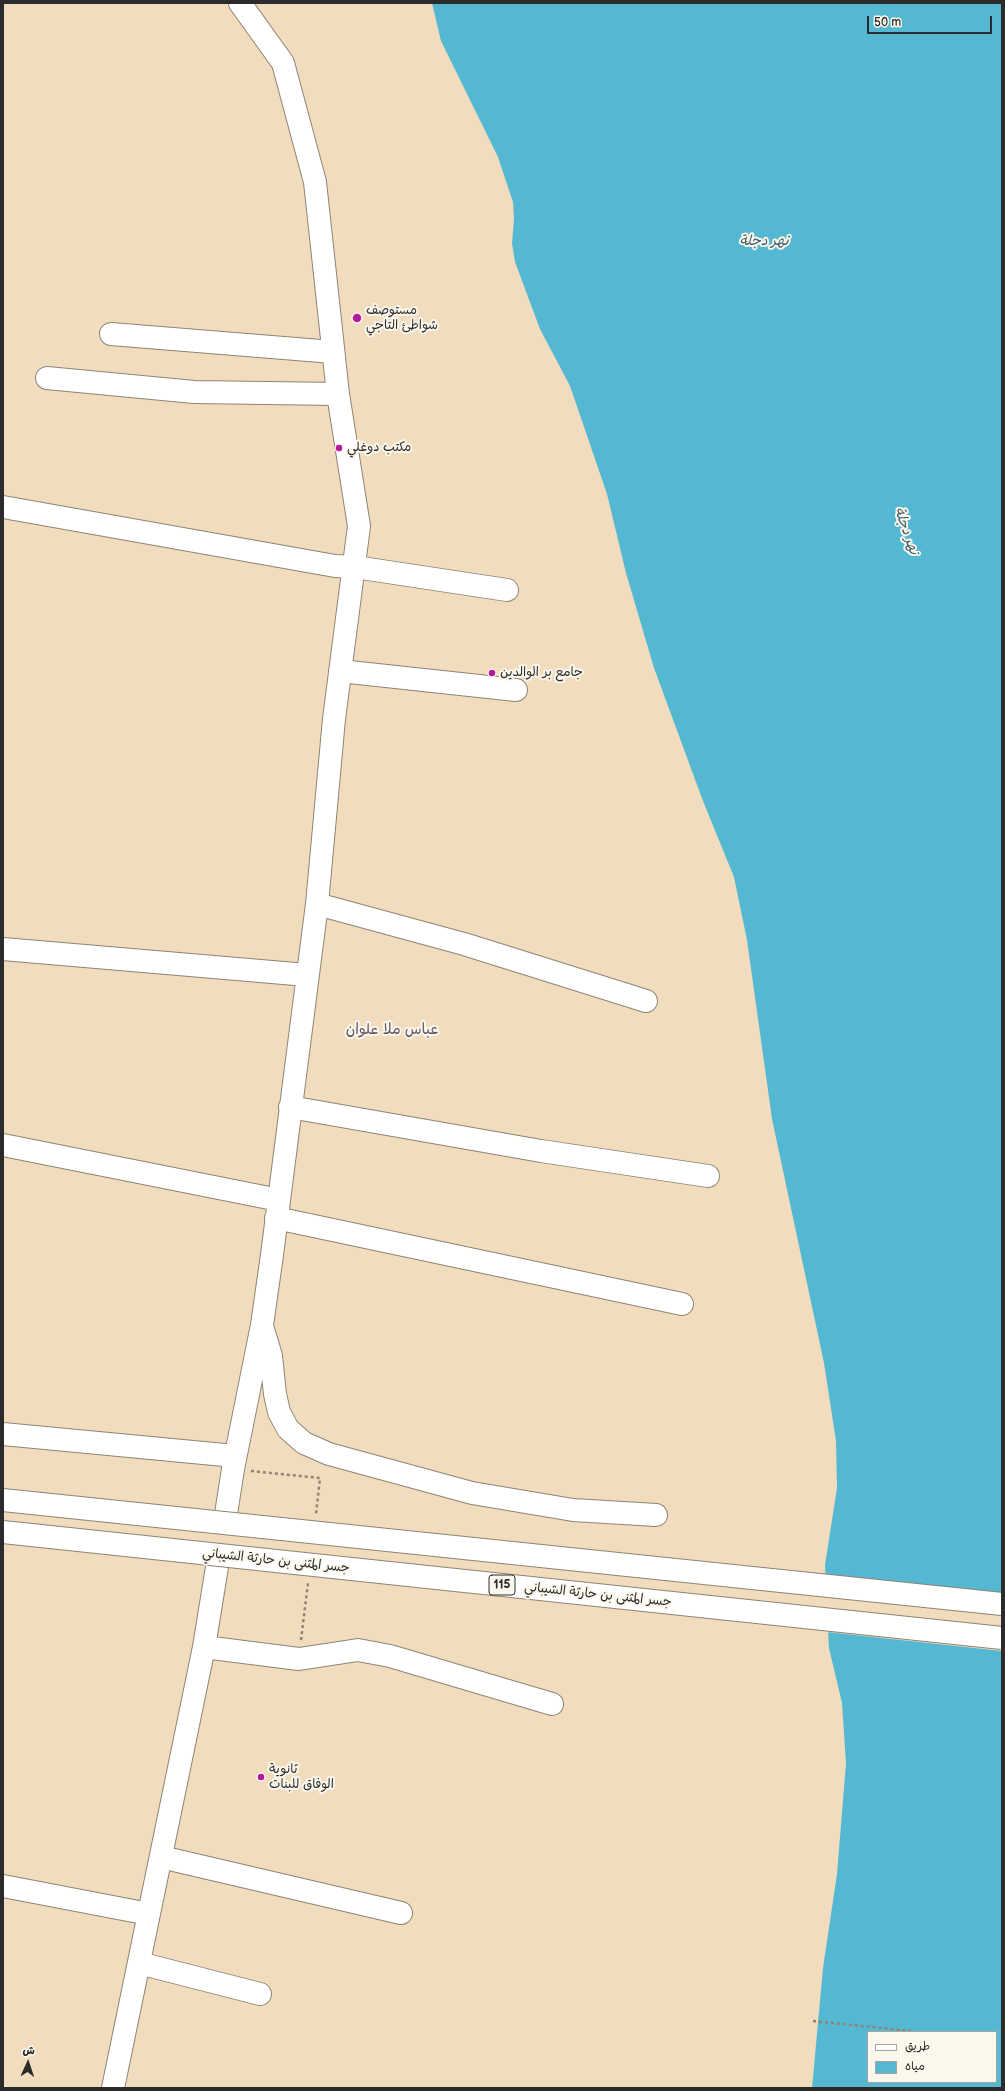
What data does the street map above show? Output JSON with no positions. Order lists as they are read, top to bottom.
{
  "streets": {
    "main road": ["جسر المثنى بن حارثة الشيباني", "115"]
  },
  "districts": ["عباس ملا علوان"],
  "water": ["نهر دجلة"],
  "places": [
    "مستوصف شواطئ التاجي",
    "مكتب دوغلي",
    "جامع بر الوالدين",
    "ثانوية الوفاق للبنات"
  ],
  "legend": ["طريق", "مياه"],
  "scale_bar": "50 m",
  "north": "top"
}
